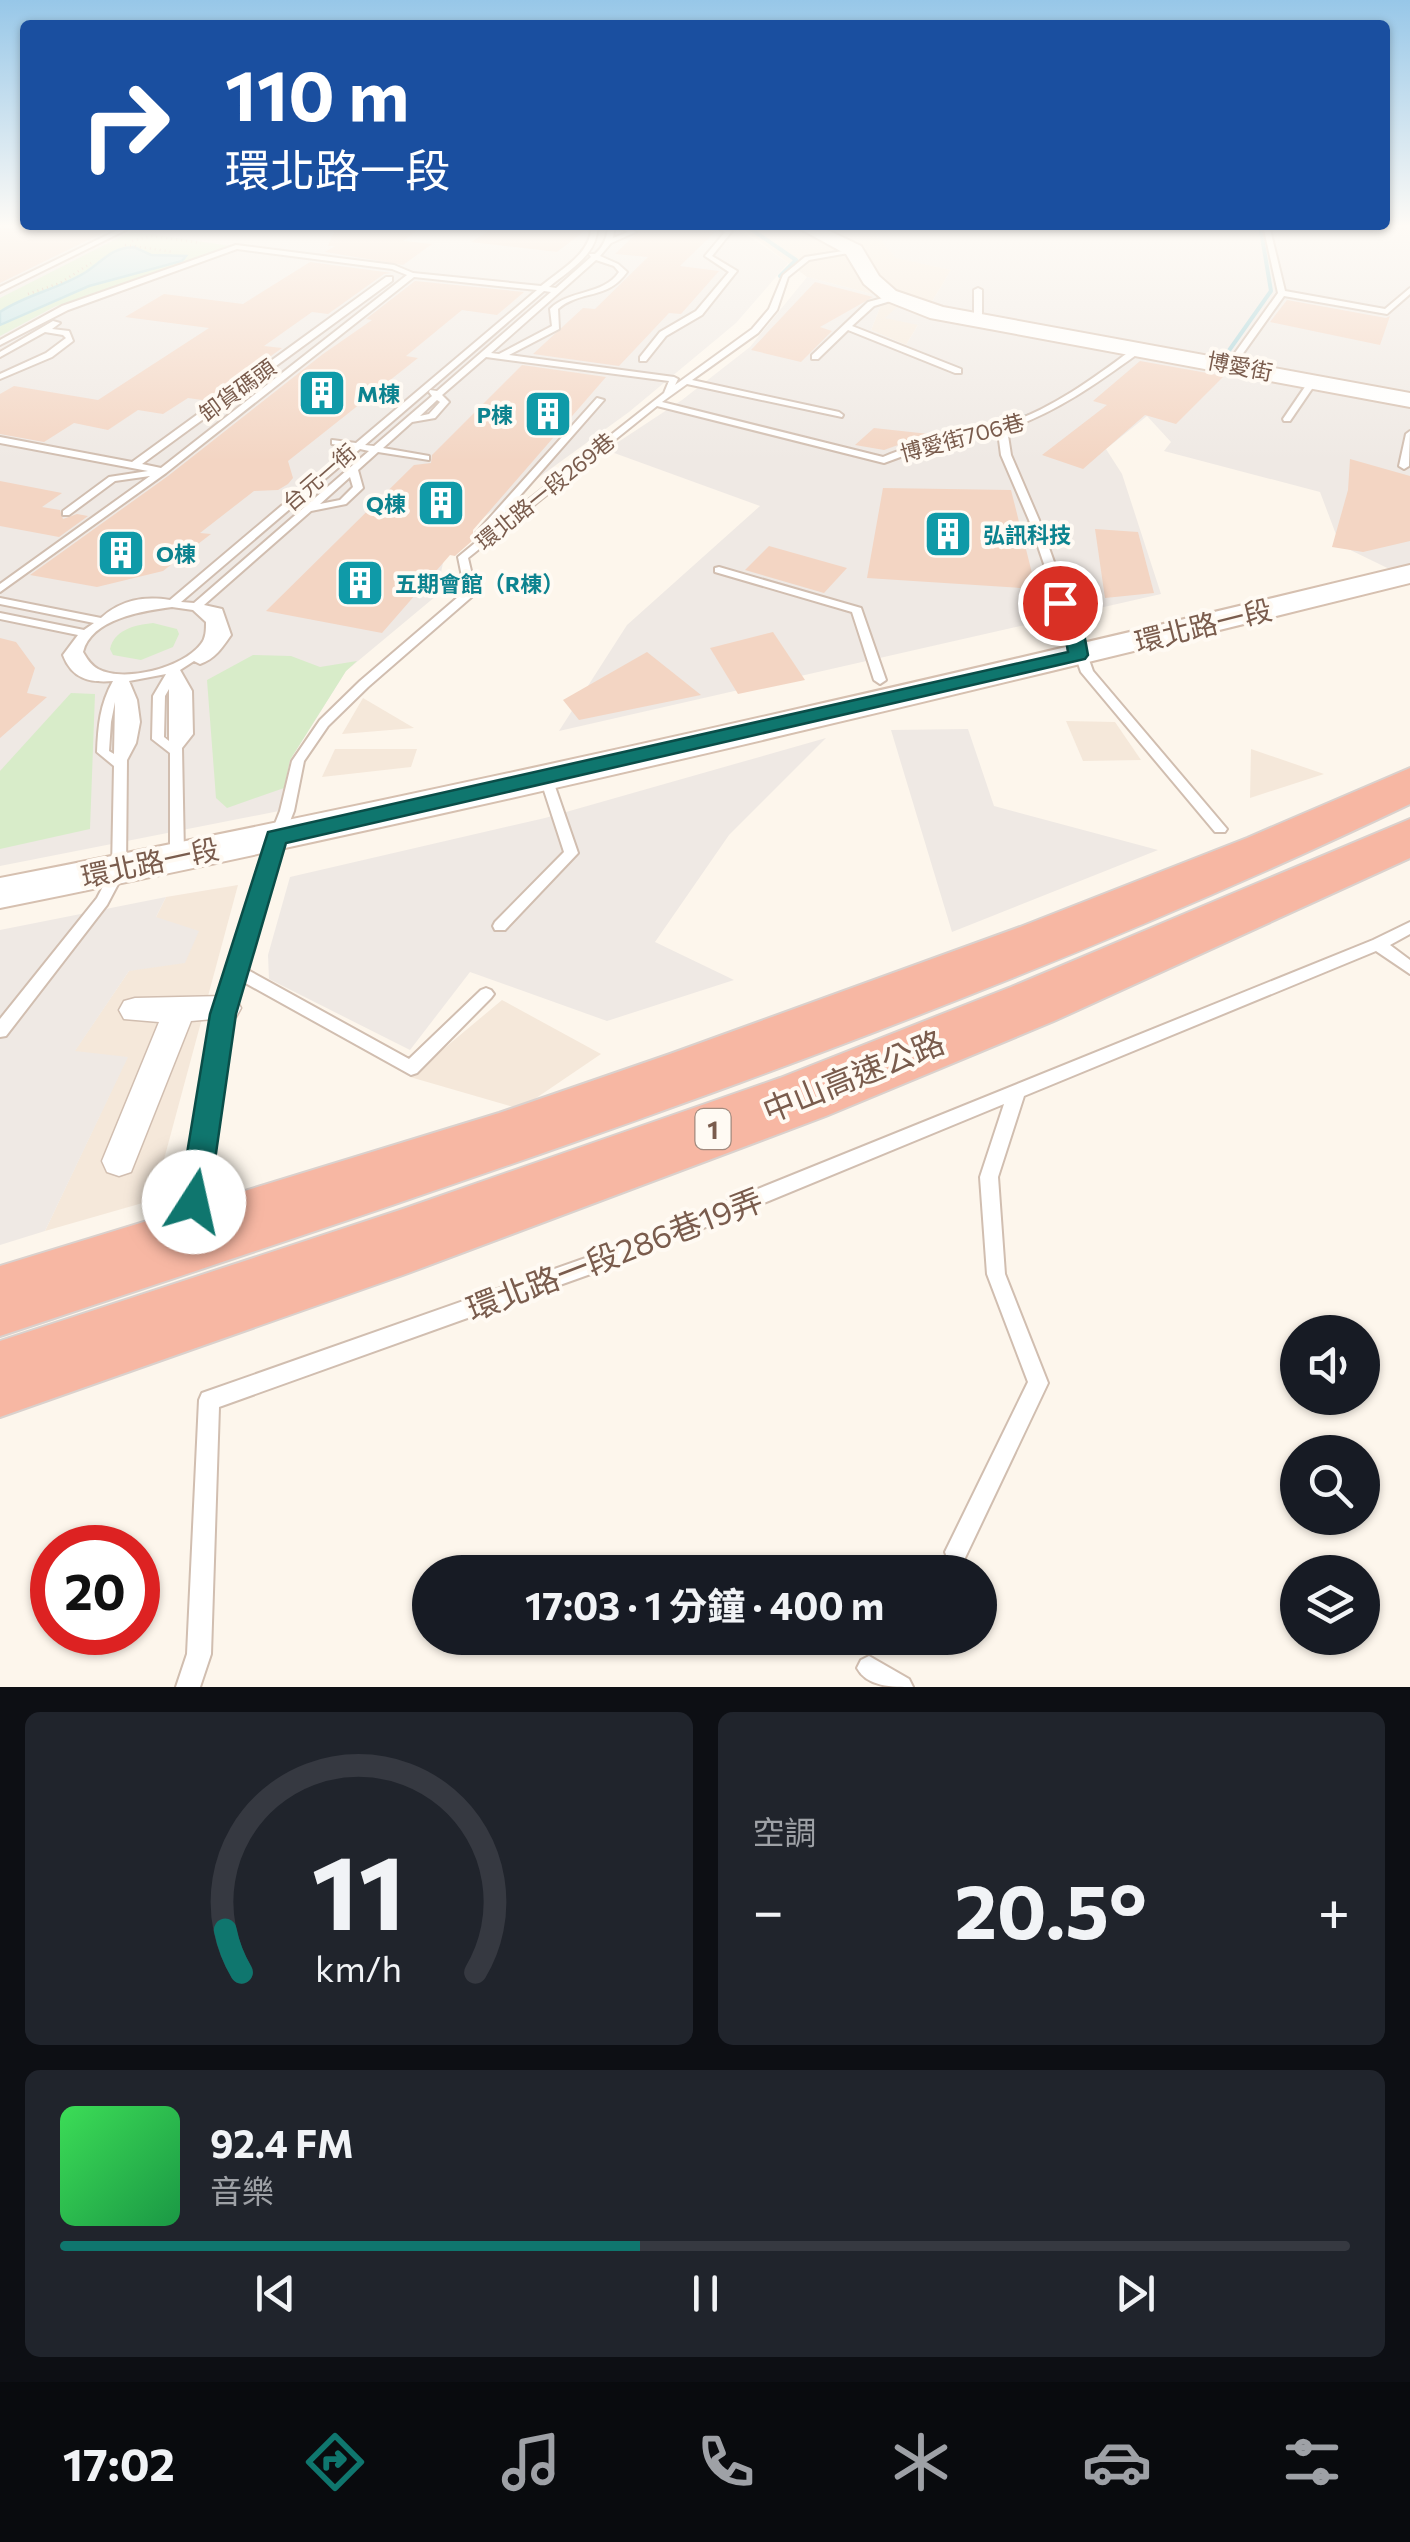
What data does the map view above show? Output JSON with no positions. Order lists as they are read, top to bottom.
{
  "streets": {
    "highway": ["中山高速公路", "1"],
    "street": ["博愛街", "環北路一段"],
    "lane": [
      "卸貨碼頭",
      "博愛街706巷",
      "台元一街",
      "環北路一段269巷",
      "環北路一段286巷19弄"
    ]
  },
  "crossings": [
    ["博愛街", "博愛街706巷"],
    ["博愛街706巷", "環北路一段269巷"],
    ["環北路一段269巷", "環北路一段"]
  ],
  "places": {
    "building": [
      "M棟",
      "P棟",
      "Q棟",
      "弘訊科技",
      "O棟",
      "五期會館（R棟）"
    ]
  },
  "page": {
    "turn": ["110 m", "環北路一段"],
    "limit": "20",
    "trip": "17:03 · 1 分鐘 · 400 m",
    "tile": "空調",
    "heat": ["−", "20.5°", "+"],
    "song": ["92.4 FM", "音樂"],
    "tabs": "17:02",
    "gauge": ["11", "km/h"]
  }
}
